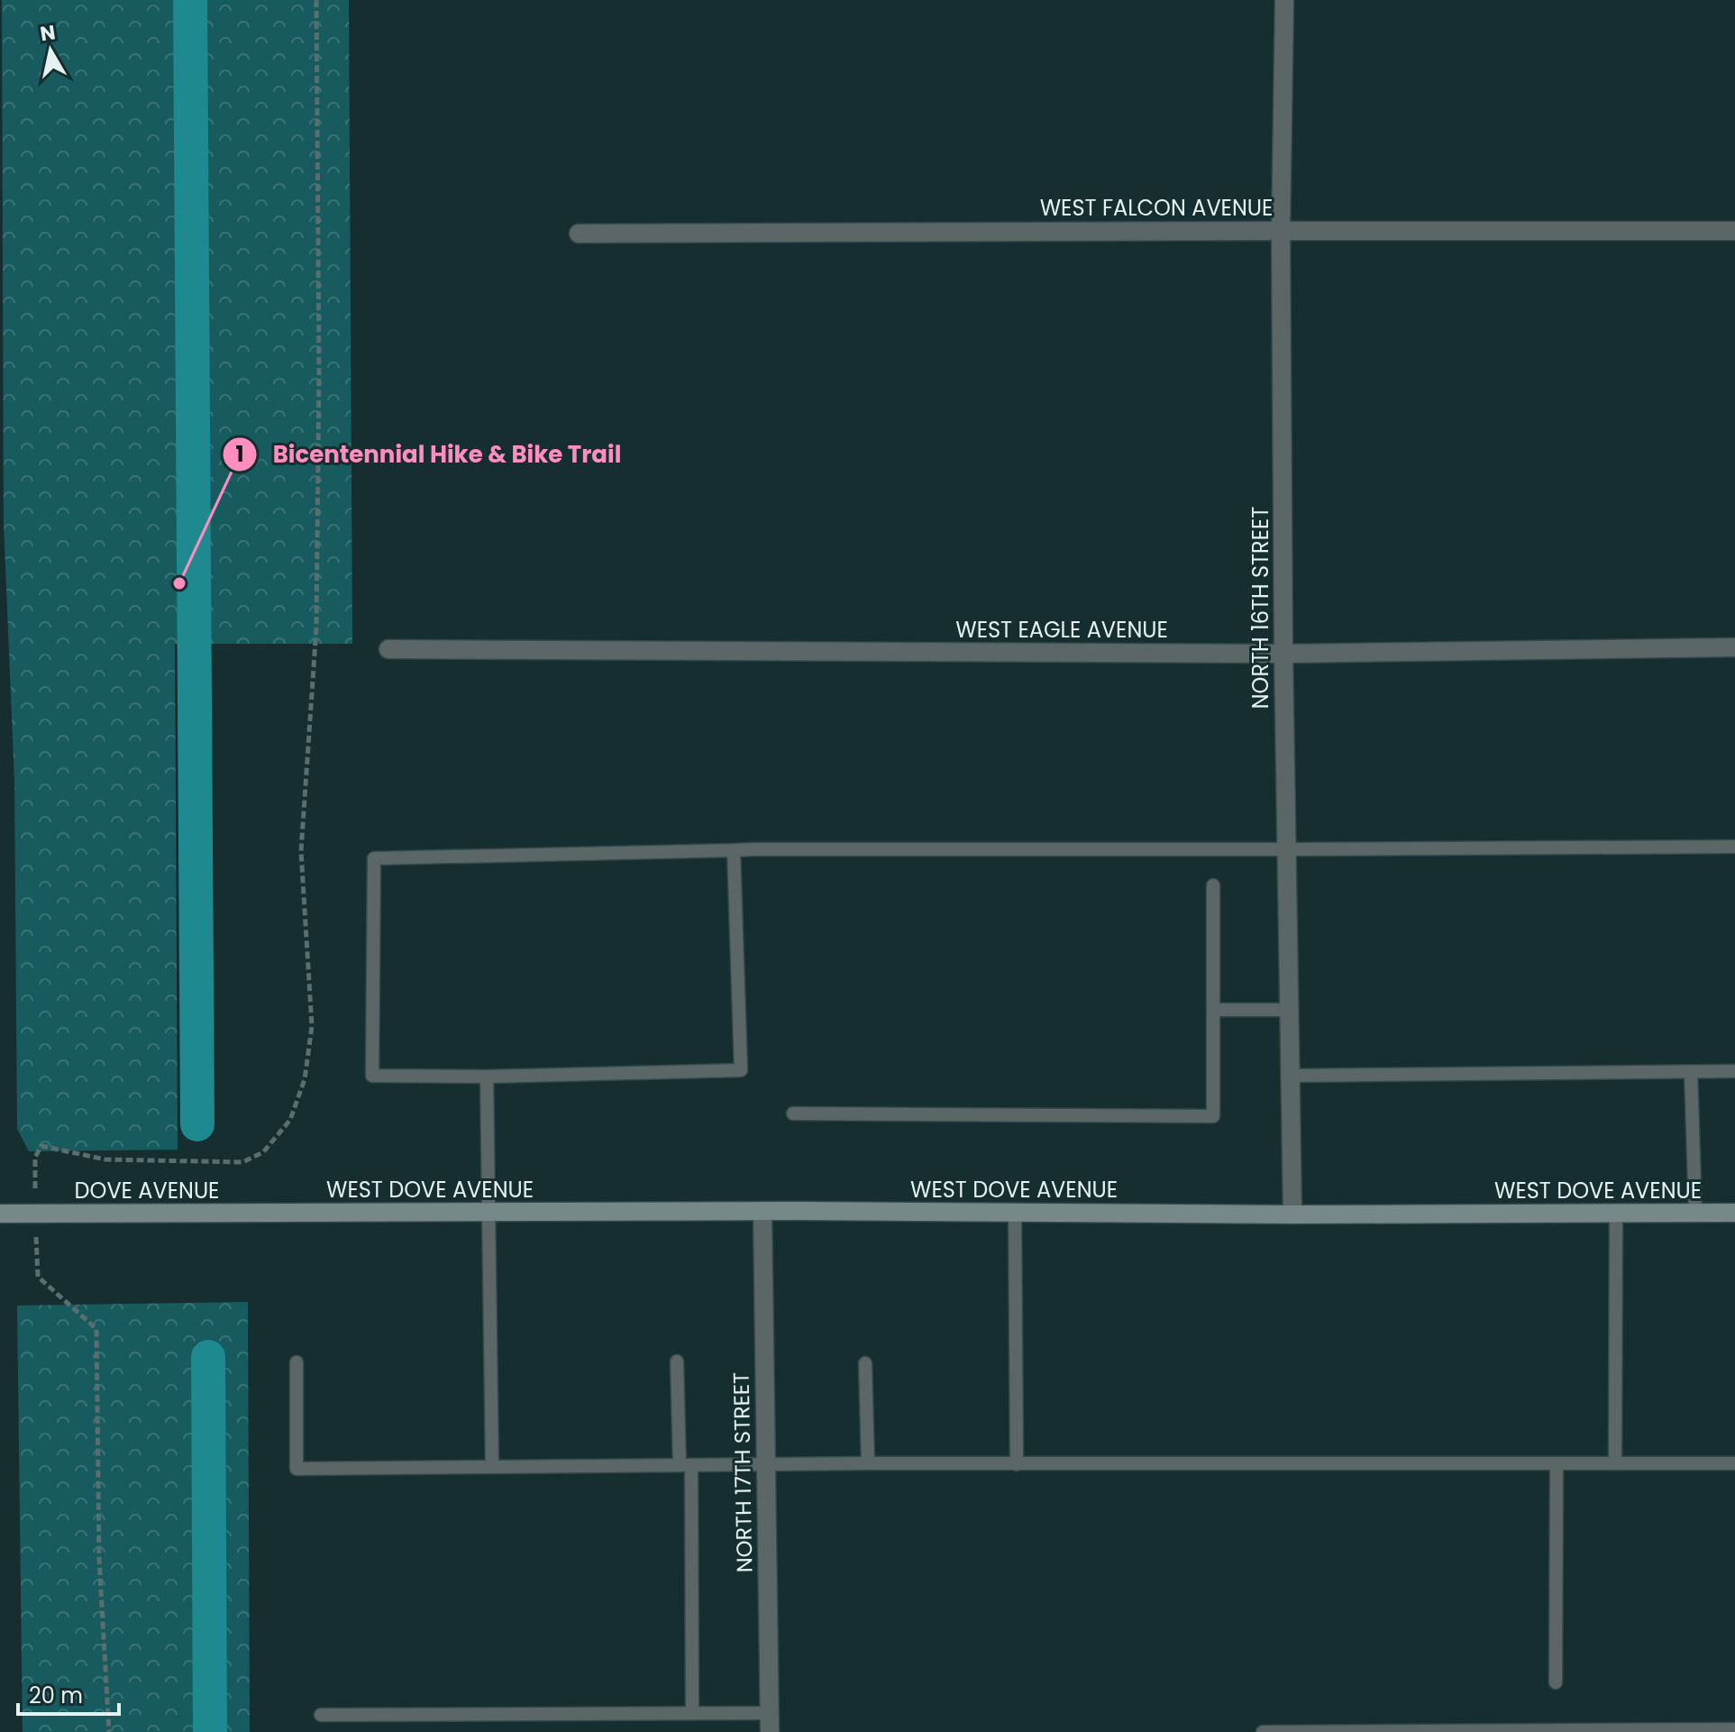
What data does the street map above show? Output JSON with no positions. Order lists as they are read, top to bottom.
{
  "streets": {
    "main road": ["WEST DOVE AVENUE", "DOVE AVENUE"],
    "street": [
      "WEST FALCON AVENUE",
      "NORTH 16TH STREET",
      "WEST EAGLE AVENUE",
      "NORTH 17TH STREET"
    ]
  },
  "crossings": [
    ["WEST FALCON AVENUE", "NORTH 16TH STREET"],
    ["NORTH 16TH STREET", "WEST EAGLE AVENUE"],
    ["NORTH 16TH STREET", "WEST DOVE AVENUE"],
    ["WEST DOVE AVENUE", "DOVE AVENUE"],
    ["WEST DOVE AVENUE", "NORTH 17TH STREET"]
  ],
  "places": ["Bicentennial Hike & Bike Trail"],
  "scale_bar": "20 m",
  "north": "top"
}
